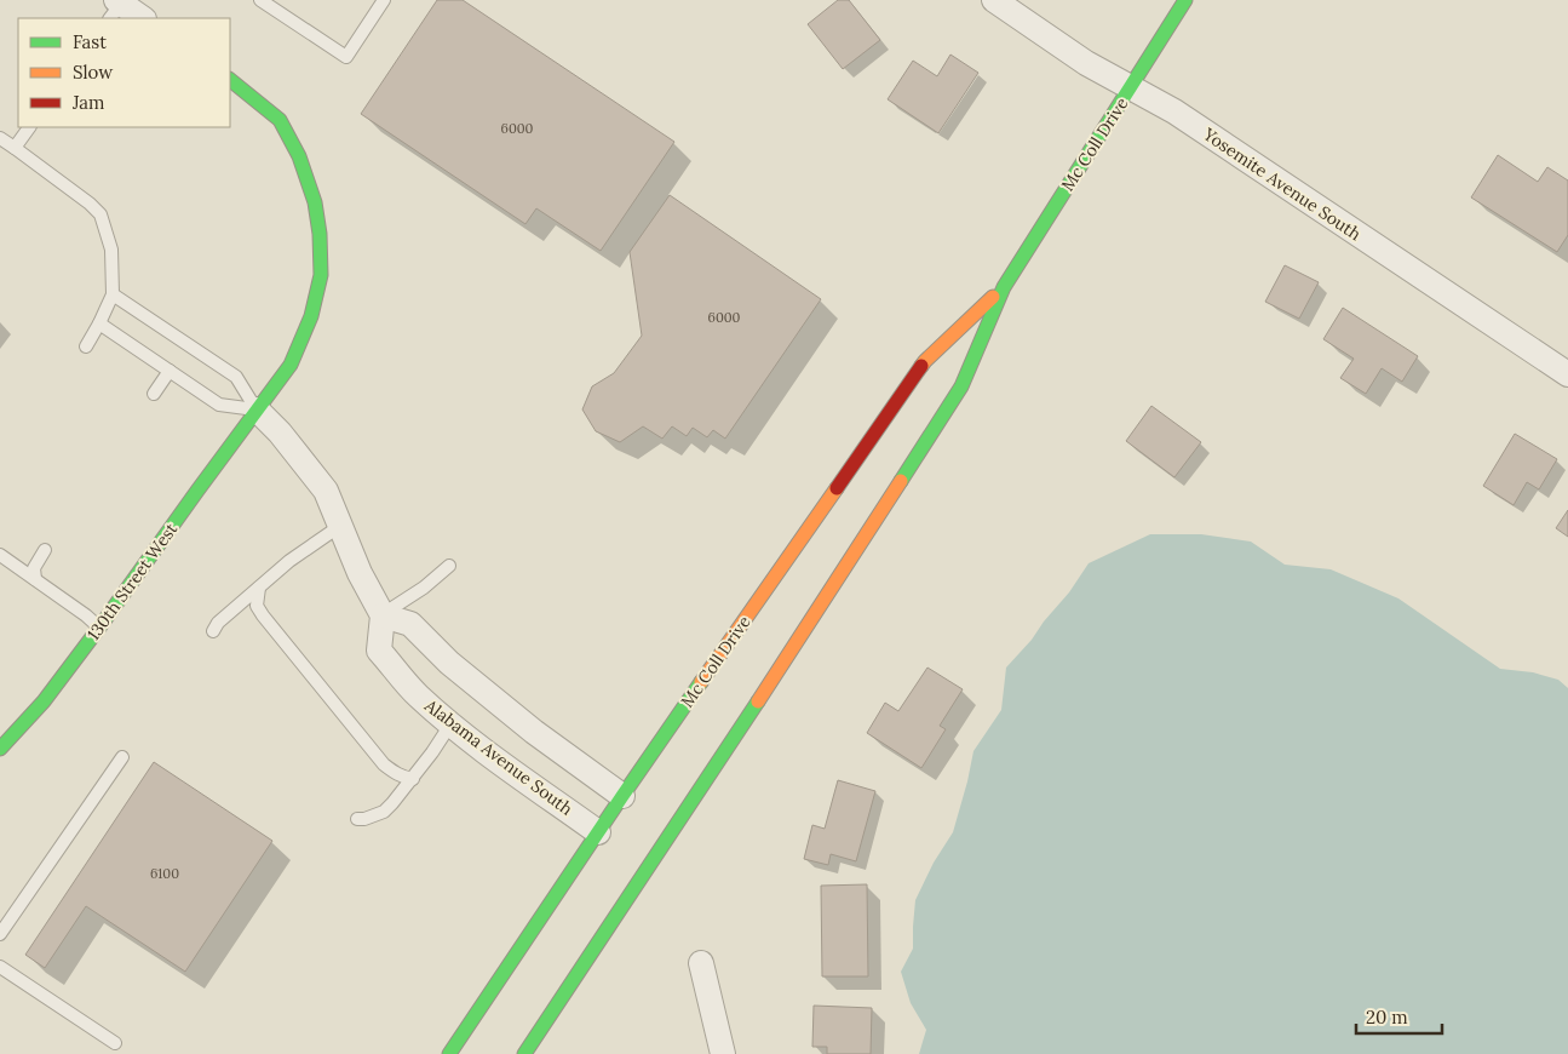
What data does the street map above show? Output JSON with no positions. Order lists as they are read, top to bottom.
{
  "streets": {
    "main road": ["Mc Coll Drive", "130th Street West"],
    "street": ["Yosemite Avenue South", "Alabama Avenue South"]
  },
  "crossings": [
    ["Mc Coll Drive", "Yosemite Avenue South"],
    ["Mc Coll Drive", "Alabama Avenue South"]
  ],
  "house_numbers": ["6000", "6000", "6100"],
  "legend": ["Fast", "Slow", "Jam"],
  "scale_bar": "20 m"
}
